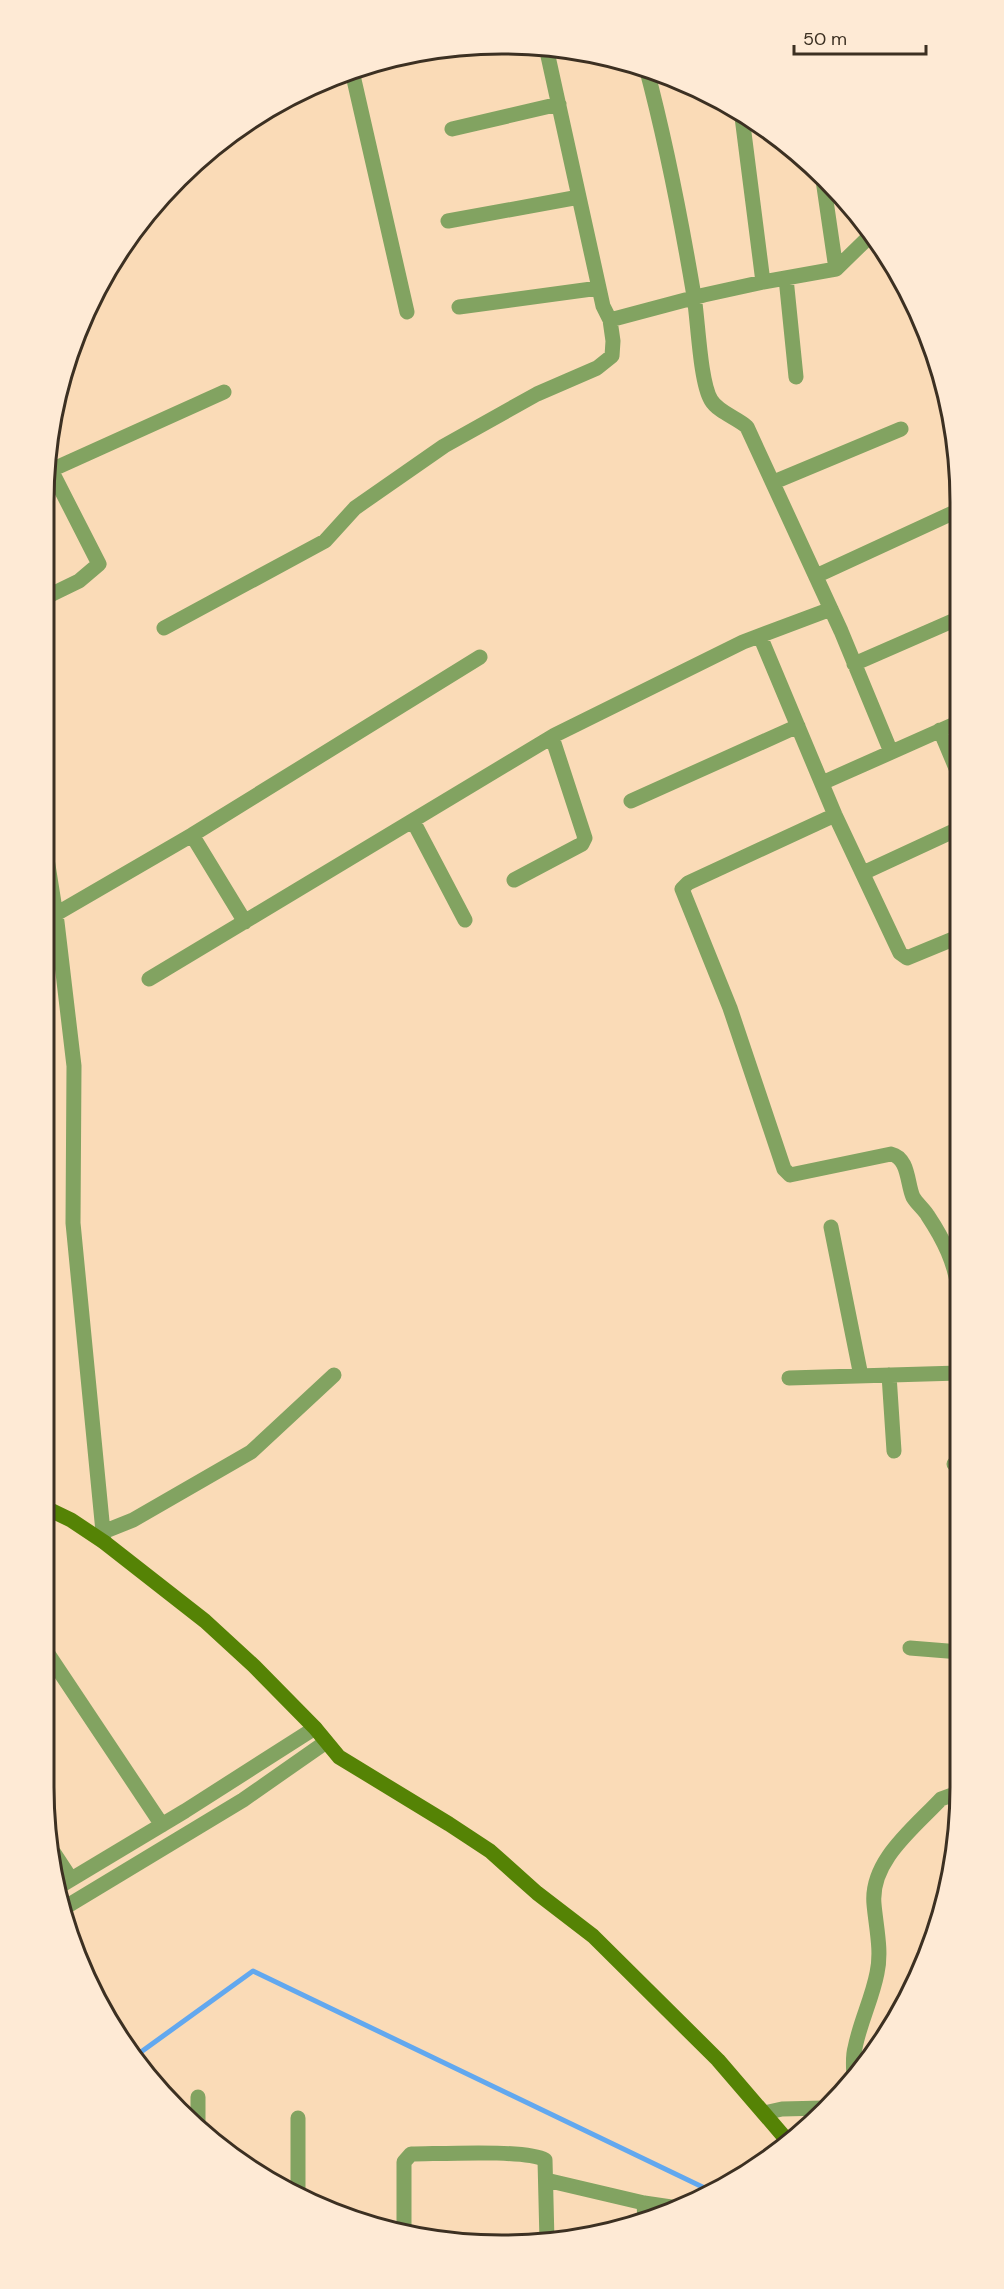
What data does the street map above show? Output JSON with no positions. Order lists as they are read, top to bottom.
{
  "scale_bar": "50 m"
}
